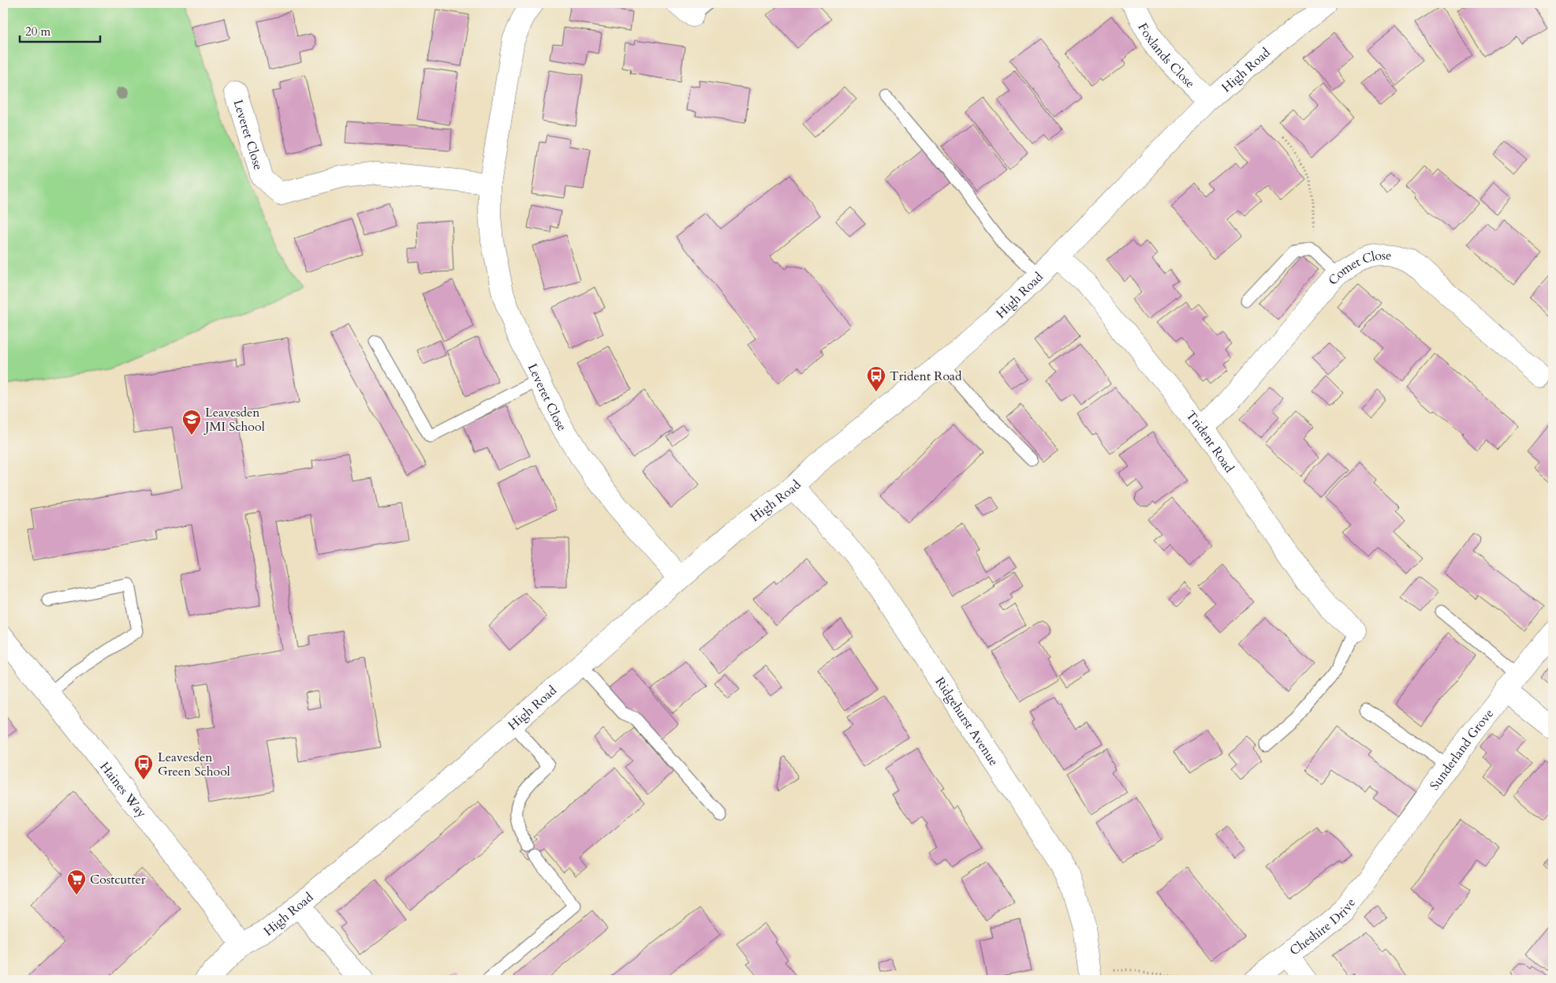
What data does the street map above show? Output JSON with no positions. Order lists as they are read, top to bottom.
{
  "streets": {
    "street": [
      "Foxlands Close",
      "High Road",
      "Leveret Close",
      "Comet Close",
      "Trident Road",
      "Ridgehurst Avenue",
      "Sunderland Grove",
      "Haines Way",
      "Cheshire Drive"
    ]
  },
  "crossings": [
    ["Foxlands Close", "High Road"],
    ["High Road", "Leveret Close"],
    ["High Road", "Trident Road"],
    ["High Road", "Ridgehurst Avenue"],
    ["High Road", "Haines Way"],
    ["Comet Close", "Trident Road"],
    ["Sunderland Grove", "Cheshire Drive"]
  ],
  "places": {
    "bus stop": ["Trident Road", "Leavesden Green School"],
    "school or university": ["Leavesden JMI School"],
    "supermarket": ["Costcutter"]
  },
  "scale_bar": "20 m"
}
